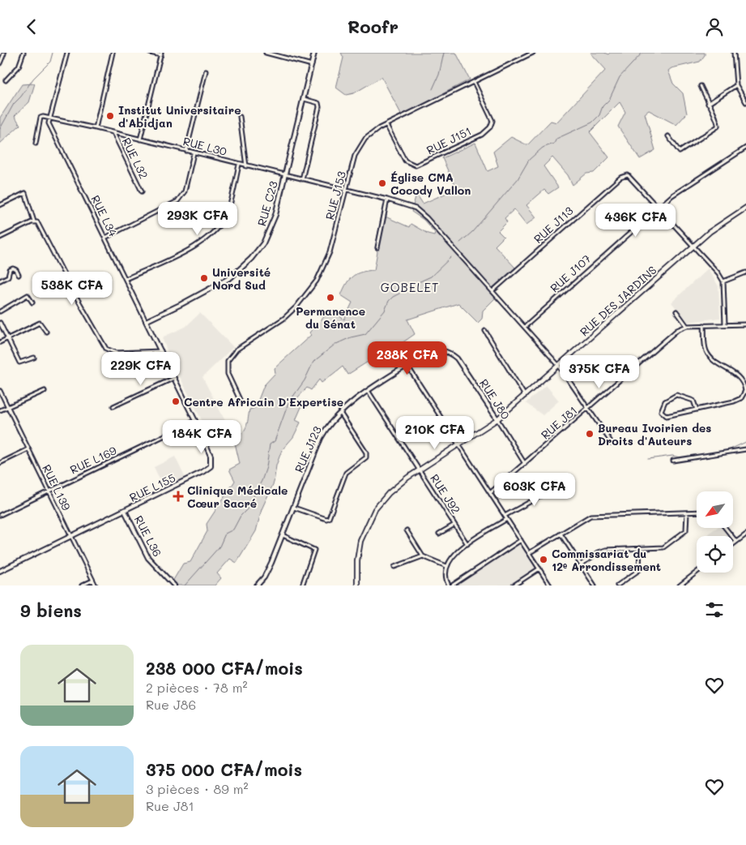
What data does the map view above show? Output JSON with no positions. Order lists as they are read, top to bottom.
{
  "streets": {
    "main road": ["RUE DES JARDINS"],
    "street": [
      "RUE J151",
      "RUE L30",
      "RUE L32",
      "RUE J153",
      "RUE C23",
      "RUE L34",
      "RUE J113",
      "RUE J107",
      "RUE J80",
      "RUE J81",
      "RUE J123",
      "RUE L169",
      "RUE L139",
      "RUE L155",
      "RUE J92",
      "RUE L36"
    ]
  },
  "crossings": [
    ["RUE J151", "RUE J153"],
    ["RUE L30", "RUE L32"],
    ["RUE L30", "RUE J153"],
    ["RUE L30", "RUE C23"],
    ["RUE L30", "RUE L34"],
    ["RUE L30", "RUE J113"],
    ["RUE L30", "RUE J107"],
    ["RUE L30", "RUE DES JARDINS"],
    ["RUE L30", "RUE J81"],
    ["RUE C23", "RUE L34"],
    ["RUE C23", "RUE L155"],
    ["RUE L34", "RUE L155"],
    ["RUE J113", "RUE J107"],
    ["RUE DES JARDINS", "RUE J80"],
    ["RUE DES JARDINS", "RUE J92"],
    ["RUE J80", "RUE J81"],
    ["RUE J80", "RUE J123"],
    ["RUE J123", "RUE J92"],
    ["RUE L169", "RUE L139"],
    ["RUE L169", "RUE L155"],
    ["RUE L139", "RUE L155"],
    ["RUE L155", "RUE L36"]
  ],
  "districts": ["GOBELET"],
  "places": {
    "other": [
      "Institut Universitaire d'Abidjan",
      "Église CMA Cocody Vallon",
      "Université Nord Sud",
      "Permanence du Sénat",
      "Centre Africain D'Expertise",
      "Bureau Ivoirien des Droits d'Auteurs",
      "Commissariat du 12ᵉ Arrondissement"
    ],
    "health": ["Clinique Médicale Cœur Sacré"]
  },
  "north": "bottom left",
  "page": {
    "header": "Roofr",
    "price": [
      "293K CFA",
      "436K CFA",
      "538K CFA",
      "238K CFA",
      "229K CFA",
      "375K CFA",
      "210K CFA",
      "184K CFA",
      "603K CFA"
    ],
    "heading": "9 biens",
    "list": [
      {
        "name": "238 000 CFA/mois",
        "note": "2 pièces · 78 m² · Rue J86"
      },
      {
        "name": "375 000 CFA/mois",
        "note": "3 pièces · 89 m² · Rue J81"
      }
    ]
  }
}
